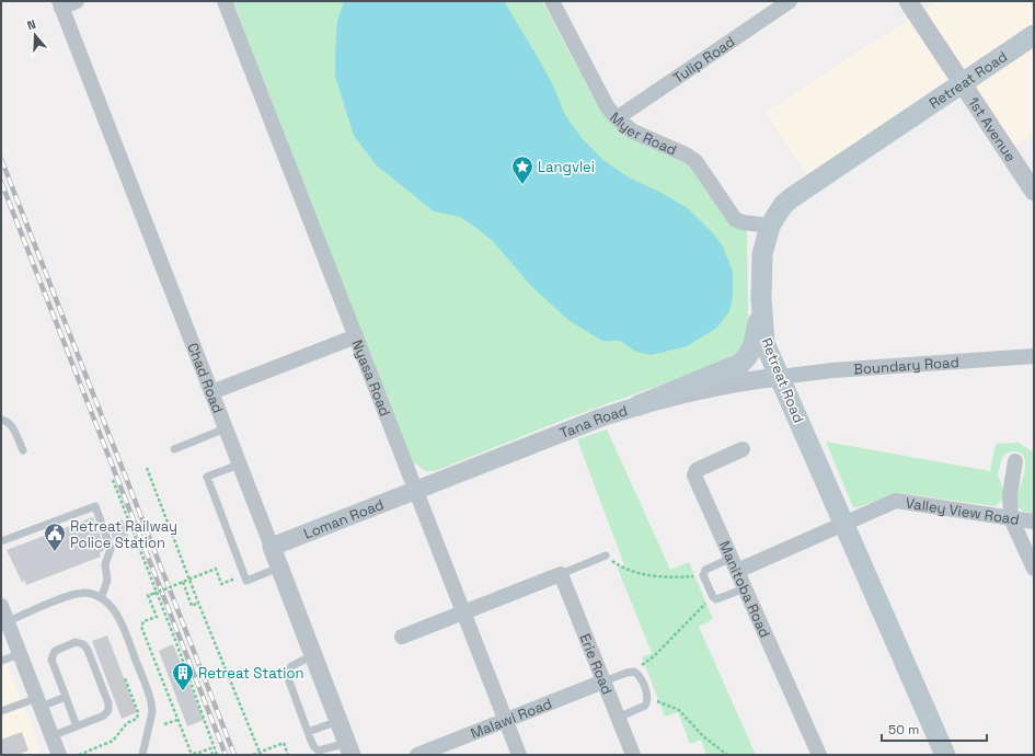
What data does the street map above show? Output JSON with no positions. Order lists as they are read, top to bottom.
{
  "streets": {
    "main road": ["Retreat Road"],
    "street": [
      "Tulip Road",
      "1st Avenue",
      "Myer Road",
      "Boundary Road",
      "Chad Road",
      "Nyasa Road",
      "Tana Road",
      "Valley View Road",
      "Loman Road",
      "Manitoba Road",
      "Erie Road",
      "Malawi Road"
    ]
  },
  "crossings": [
    ["Tulip Road", "Myer Road"],
    ["Retreat Road", "1st Avenue"],
    ["Retreat Road", "Myer Road"],
    ["Retreat Road", "Boundary Road"],
    ["Retreat Road", "Tana Road"],
    ["Retreat Road", "Valley View Road"],
    ["Boundary Road", "Tana Road"],
    ["Chad Road", "Loman Road"],
    ["Nyasa Road", "Tana Road"],
    ["Nyasa Road", "Loman Road"],
    ["Nyasa Road", "Malawi Road"],
    ["Tana Road", "Loman Road"],
    ["Valley View Road", "Manitoba Road"],
    ["Erie Road", "Malawi Road"]
  ],
  "places": {
    "place": ["Langvlei"],
    "public building": ["Retreat Railway Police Station"],
    "building": ["Retreat Station"]
  },
  "scale_bar": "50 m",
  "north": "top"
}
